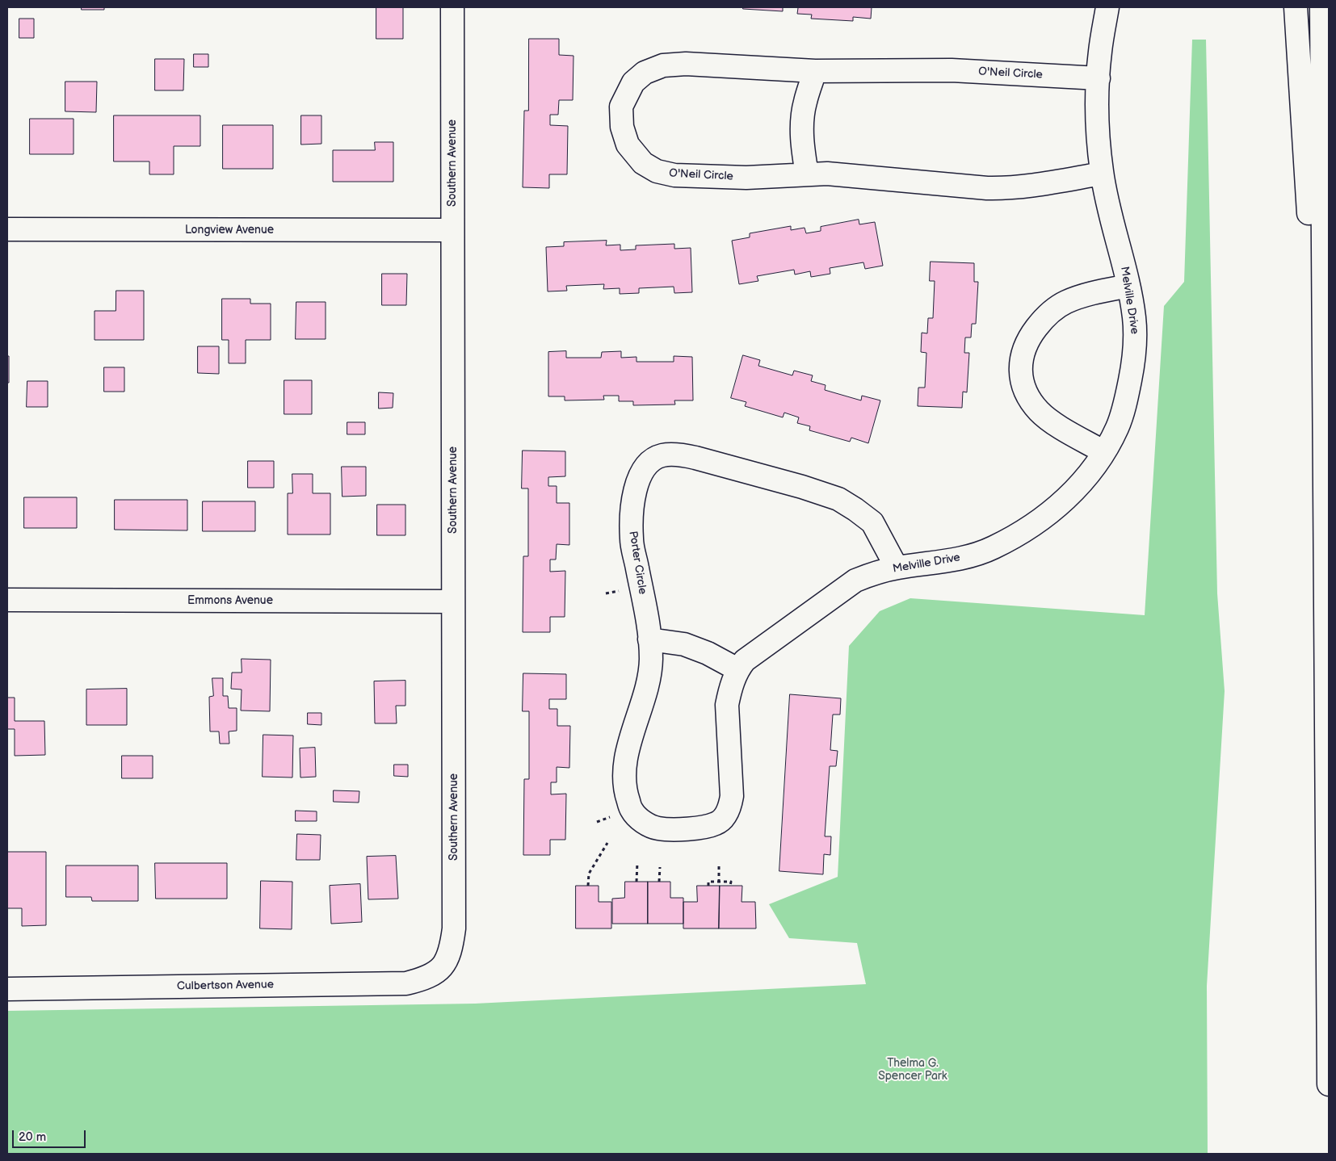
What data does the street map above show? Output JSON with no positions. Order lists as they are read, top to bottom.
{
  "streets": {
    "main road": [
      "O'Neil Circle",
      "Southern Avenue",
      "Longview Avenue",
      "Melville Drive",
      "Porter Circle",
      "Emmons Avenue",
      "Culbertson Avenue"
    ]
  },
  "crossings": [
    ["O'Neil Circle", "Melville Drive"],
    ["Southern Avenue", "Longview Avenue"],
    ["Southern Avenue", "Emmons Avenue"],
    ["Southern Avenue", "Culbertson Avenue"],
    ["Melville Drive", "Porter Circle"]
  ],
  "parks": ["Thelma G. Spencer Park"],
  "scale_bar": "20 m"
}
